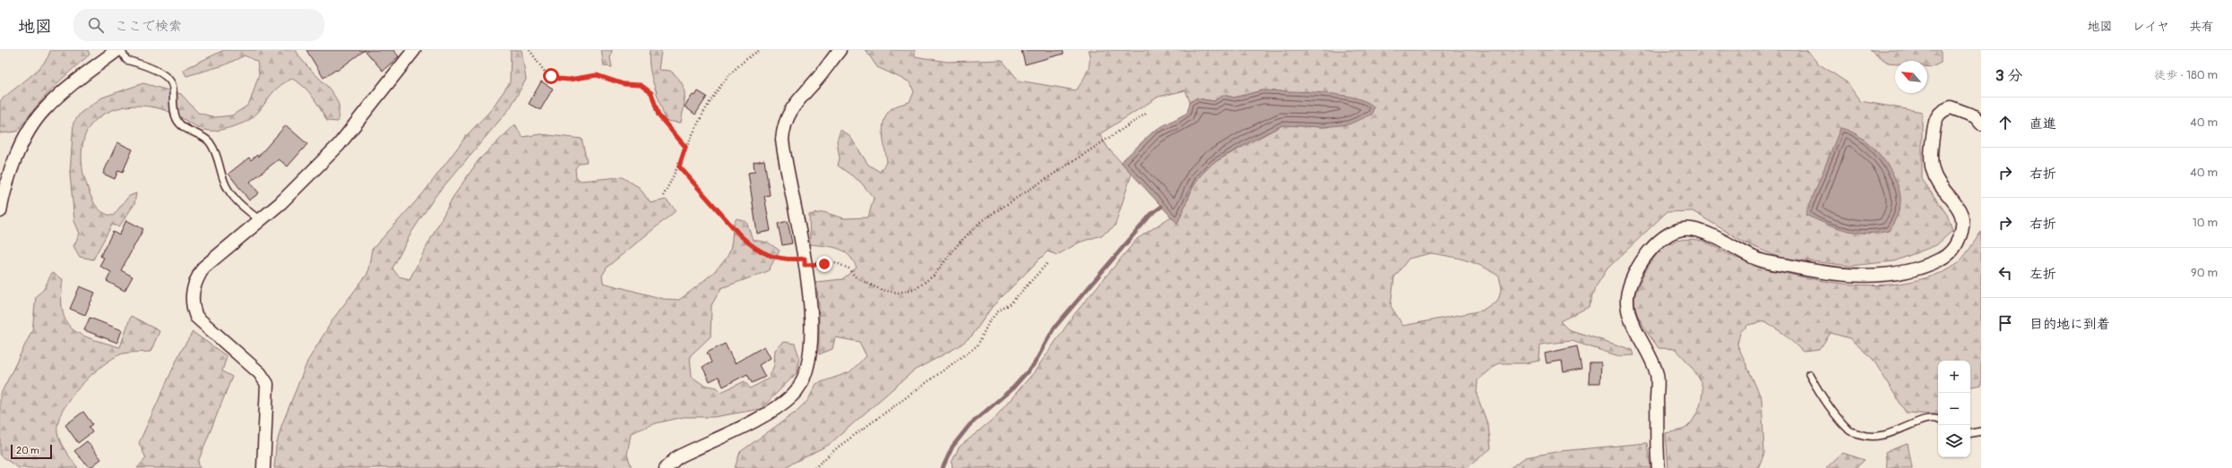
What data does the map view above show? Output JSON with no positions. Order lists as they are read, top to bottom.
{
  "scale_bar": "20 m",
  "north": "top left",
  "page": {
    "header": "地図",
    "search": "ここで検索",
    "nav": ["地図", "レイヤ", "共有"],
    "heading": ["3 分", "徒歩 · 180 m"],
    "list": [
      ["直進", "40 m"],
      ["右折", "40 m"],
      ["右折", "10 m"],
      ["左折", "90 m"],
      "目的地に到着"
    ],
    "map_buttons": ["+", "−"],
    "scale": "20 m"
  }
}
